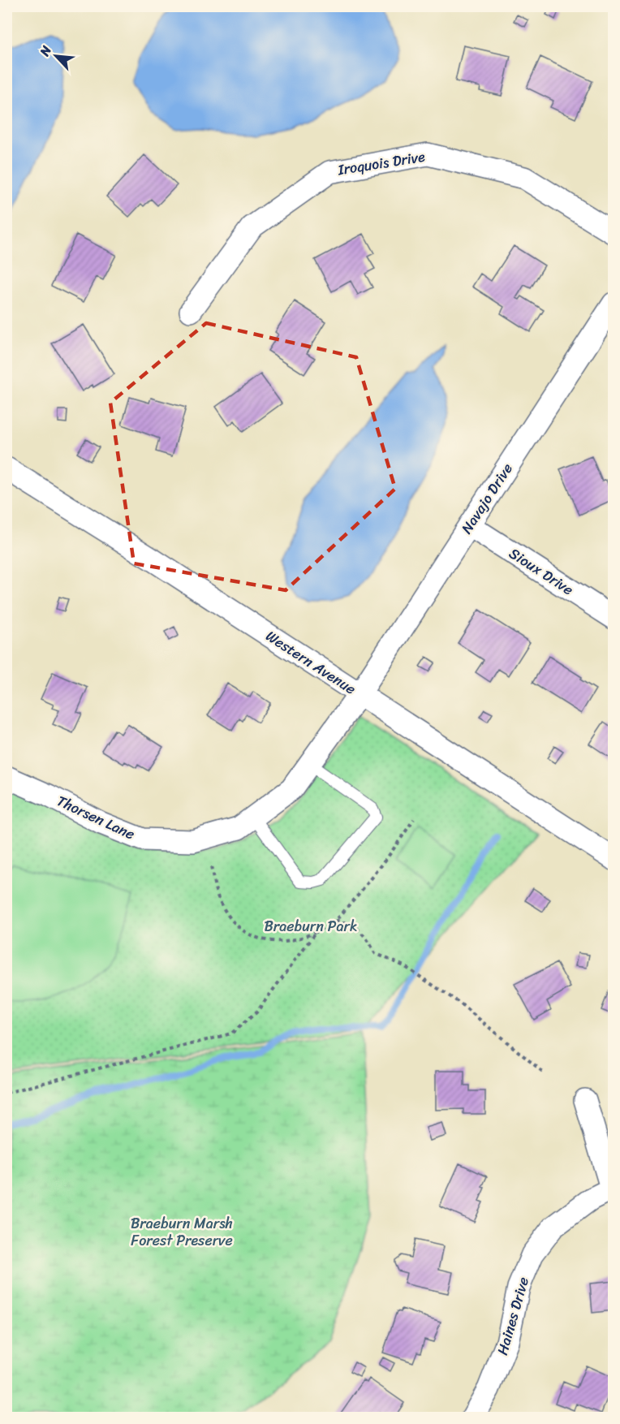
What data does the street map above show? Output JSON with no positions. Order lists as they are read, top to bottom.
{
  "streets": {
    "street": [
      "Iroquois Drive",
      "Navajo Drive",
      "Sioux Drive",
      "Western Avenue",
      "Thorsen Lane",
      "Haines Drive"
    ]
  },
  "crossings": [
    ["Navajo Drive", "Sioux Drive"],
    ["Navajo Drive", "Western Avenue"],
    ["Navajo Drive", "Thorsen Lane"],
    ["Western Avenue", "Thorsen Lane"]
  ],
  "parks": ["Braeburn Park", "Braeburn Marsh Forest Preserve"],
  "north": "top left"
}
